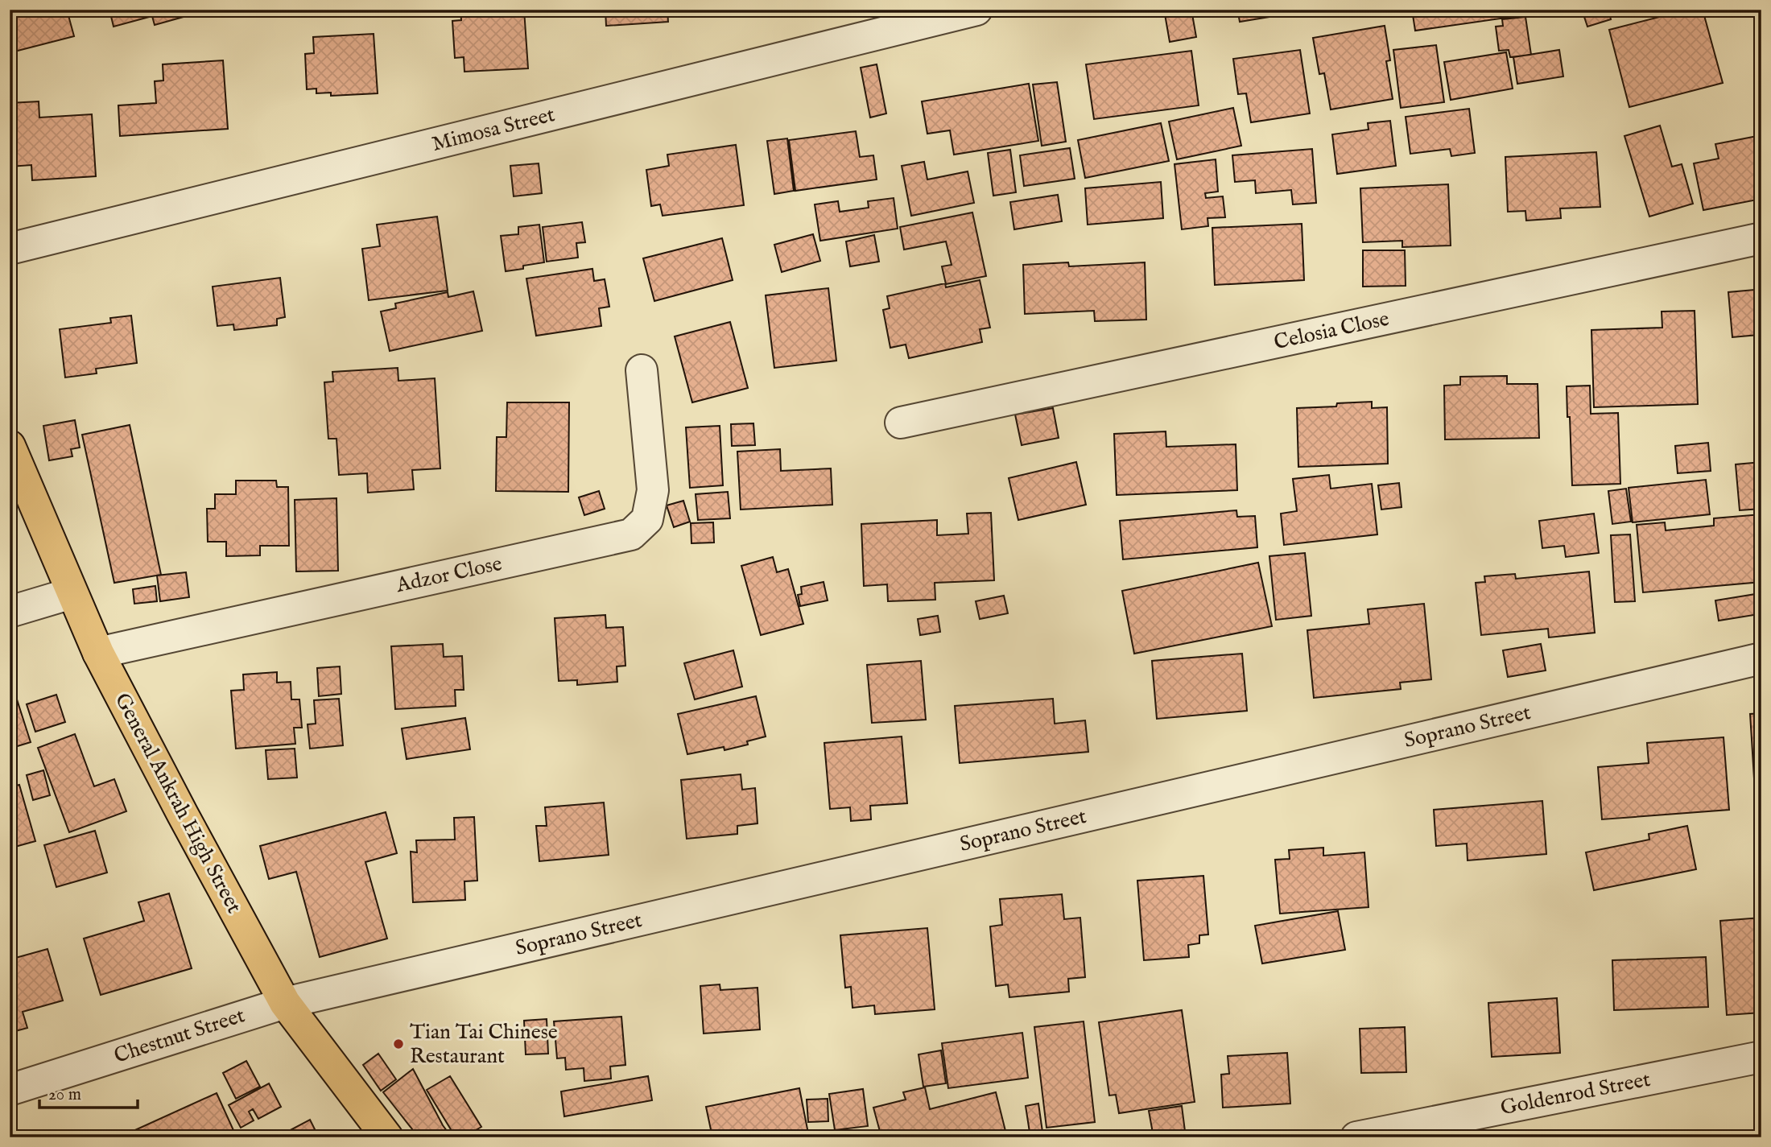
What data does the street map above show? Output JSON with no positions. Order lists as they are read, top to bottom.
{
  "streets": {
    "main road": ["General Ankrah High Street"],
    "street": [
      "Mimosa Street",
      "Celosia Close",
      "Adzor Close",
      "Soprano Street",
      "Chestnut Street",
      "Goldenrod Street"
    ]
  },
  "crossings": [
    ["Adzor Close", "General Ankrah High Street"],
    ["Soprano Street", "General Ankrah High Street"],
    ["Soprano Street", "Chestnut Street"],
    ["General Ankrah High Street", "Chestnut Street"]
  ],
  "places": ["Tian Tai Chinese Restaurant"],
  "scale_bar": "20 m"
}
